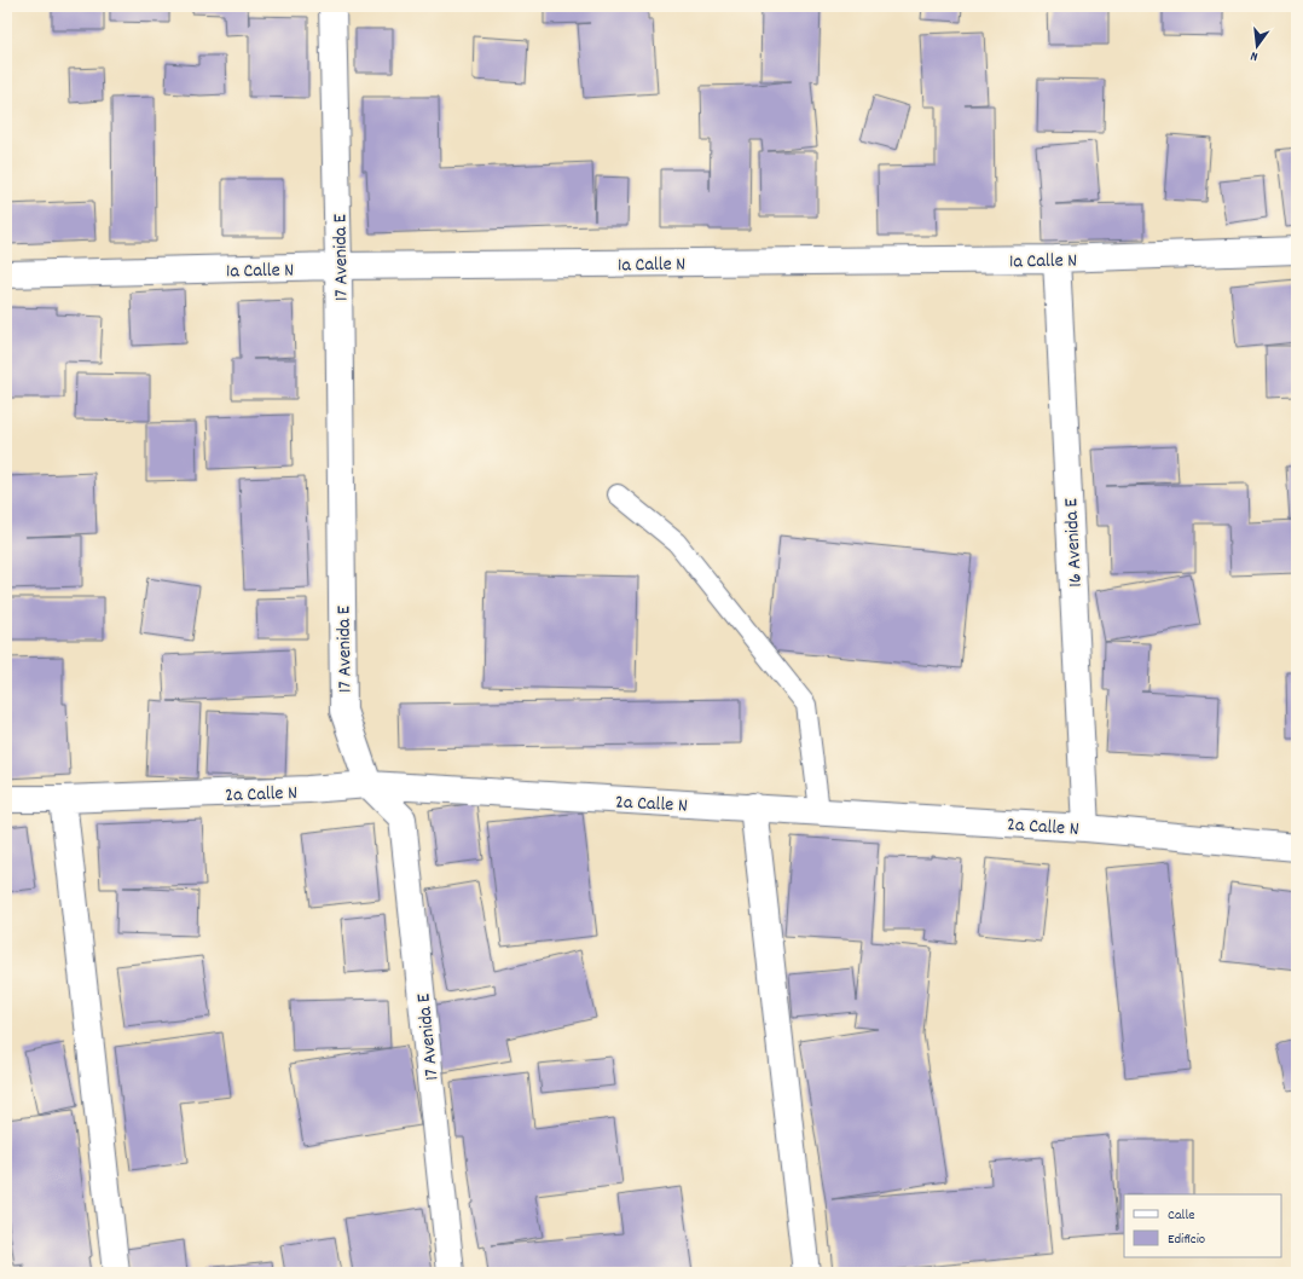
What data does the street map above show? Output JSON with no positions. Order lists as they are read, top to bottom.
{
  "streets": {
    "street": [
      "17 Avenida E",
      "1a Calle N",
      "16 Avenida E",
      "2a Calle N"
    ]
  },
  "crossings": [
    ["17 Avenida E", "1a Calle N"],
    ["17 Avenida E", "2a Calle N"],
    ["1a Calle N", "16 Avenida E"],
    ["16 Avenida E", "2a Calle N"]
  ],
  "legend": ["Calle", "Edificio"],
  "north": "bottom"
}
